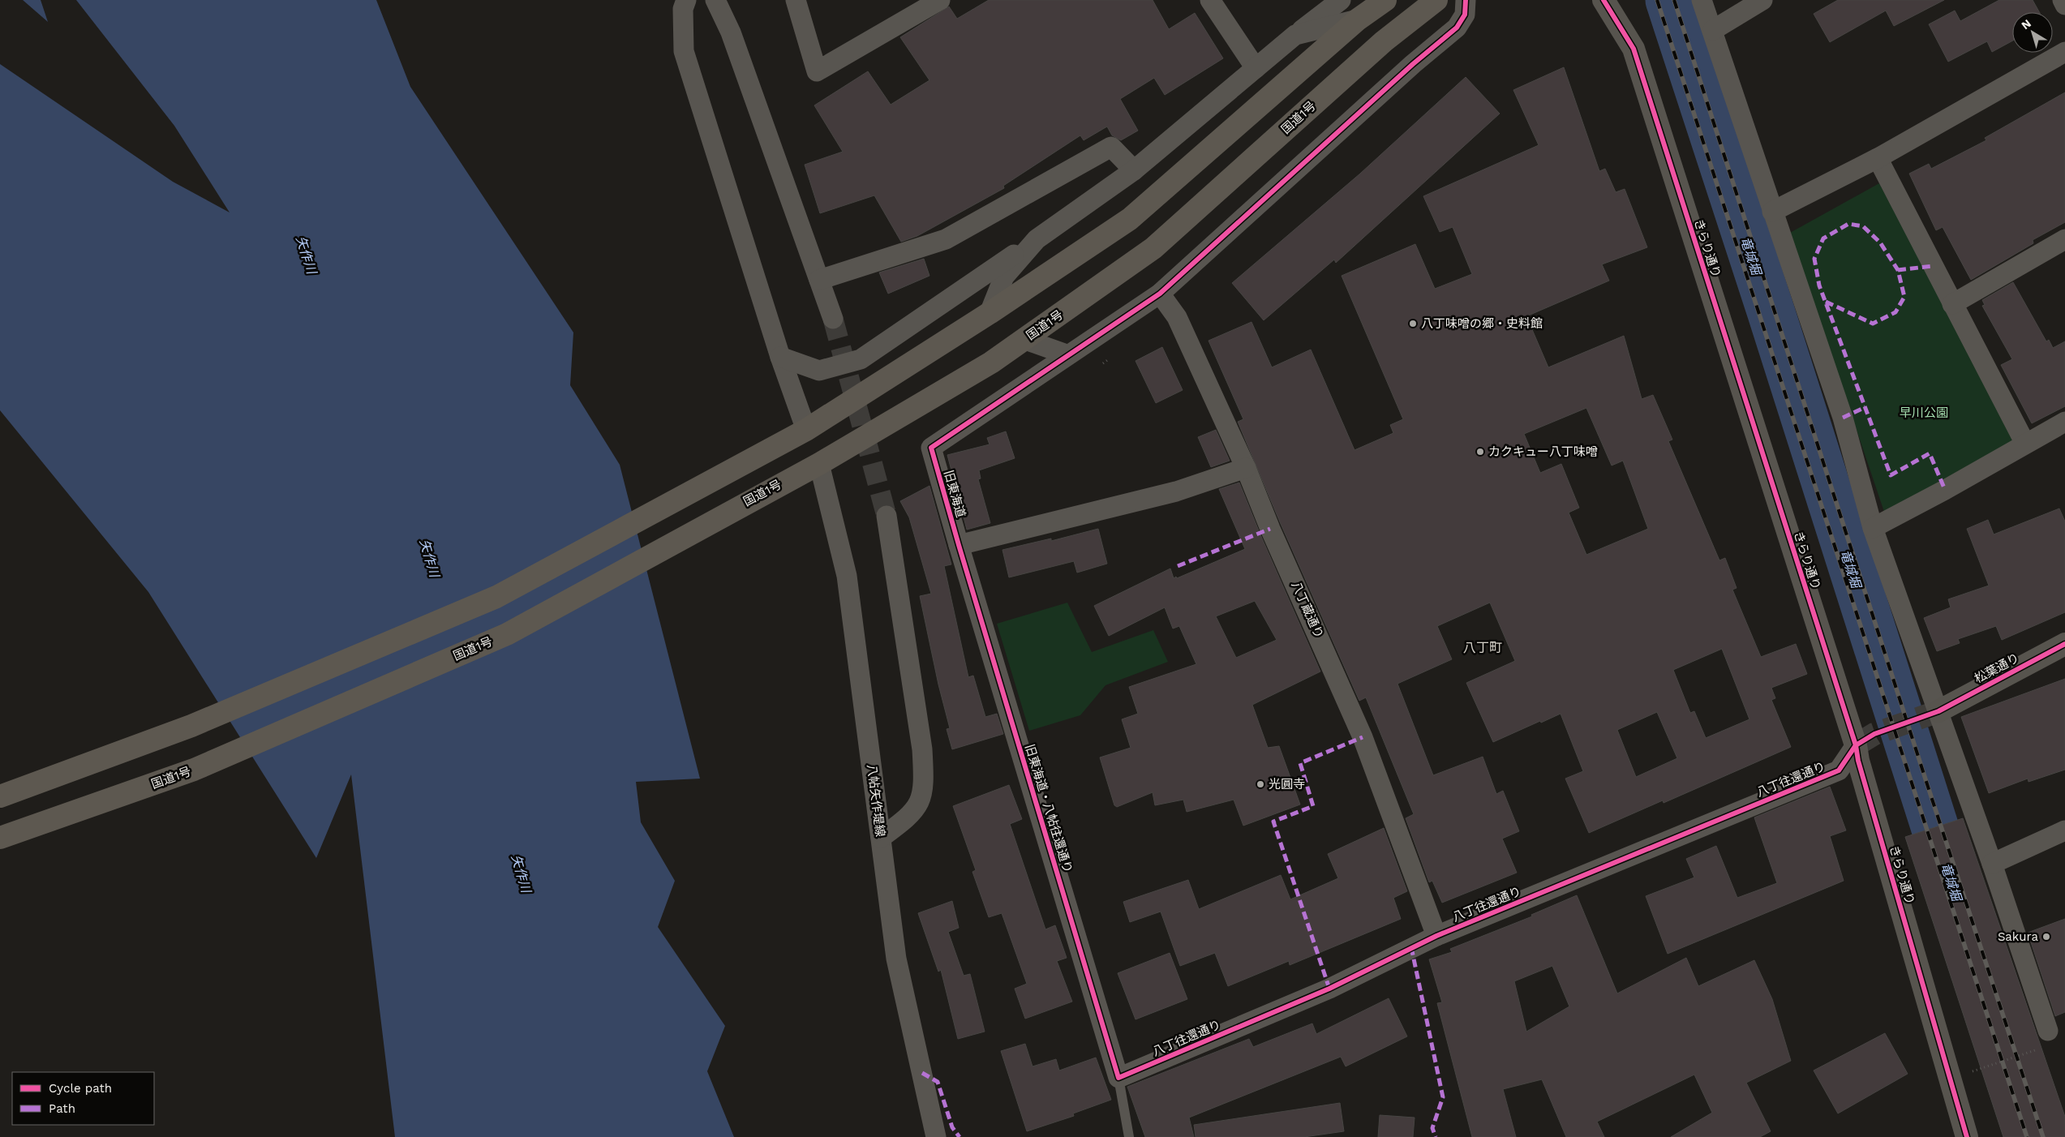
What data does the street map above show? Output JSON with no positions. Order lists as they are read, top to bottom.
{
  "streets": {
    "highway": ["国道1号"],
    "street": [
      "きらり通り",
      "旧東海道",
      "八丁蔵通り",
      "松葉通り",
      "八丁往還通り",
      "八帖矢作堤線",
      "旧東海道・八帖往還通り"
    ]
  },
  "crossings": [
    ["国道1号", "八帖矢作堤線"],
    ["きらり通り", "八丁往還通り"],
    ["旧東海道", "旧東海道・八帖往還通り"],
    ["八丁蔵通り", "八丁往還通り"],
    ["八丁往還通り", "旧東海道・八帖往還通り"]
  ],
  "districts": ["八丁町"],
  "water": ["矢作川", "竜城堀"],
  "parks": ["早川公園"],
  "places": [
    "八丁味噌の郷・史料館",
    "カクキュー八丁味噌",
    "光圓寺",
    "Sakura"
  ],
  "legend": ["Cycle path", "Path"],
  "north": "top left"
}
